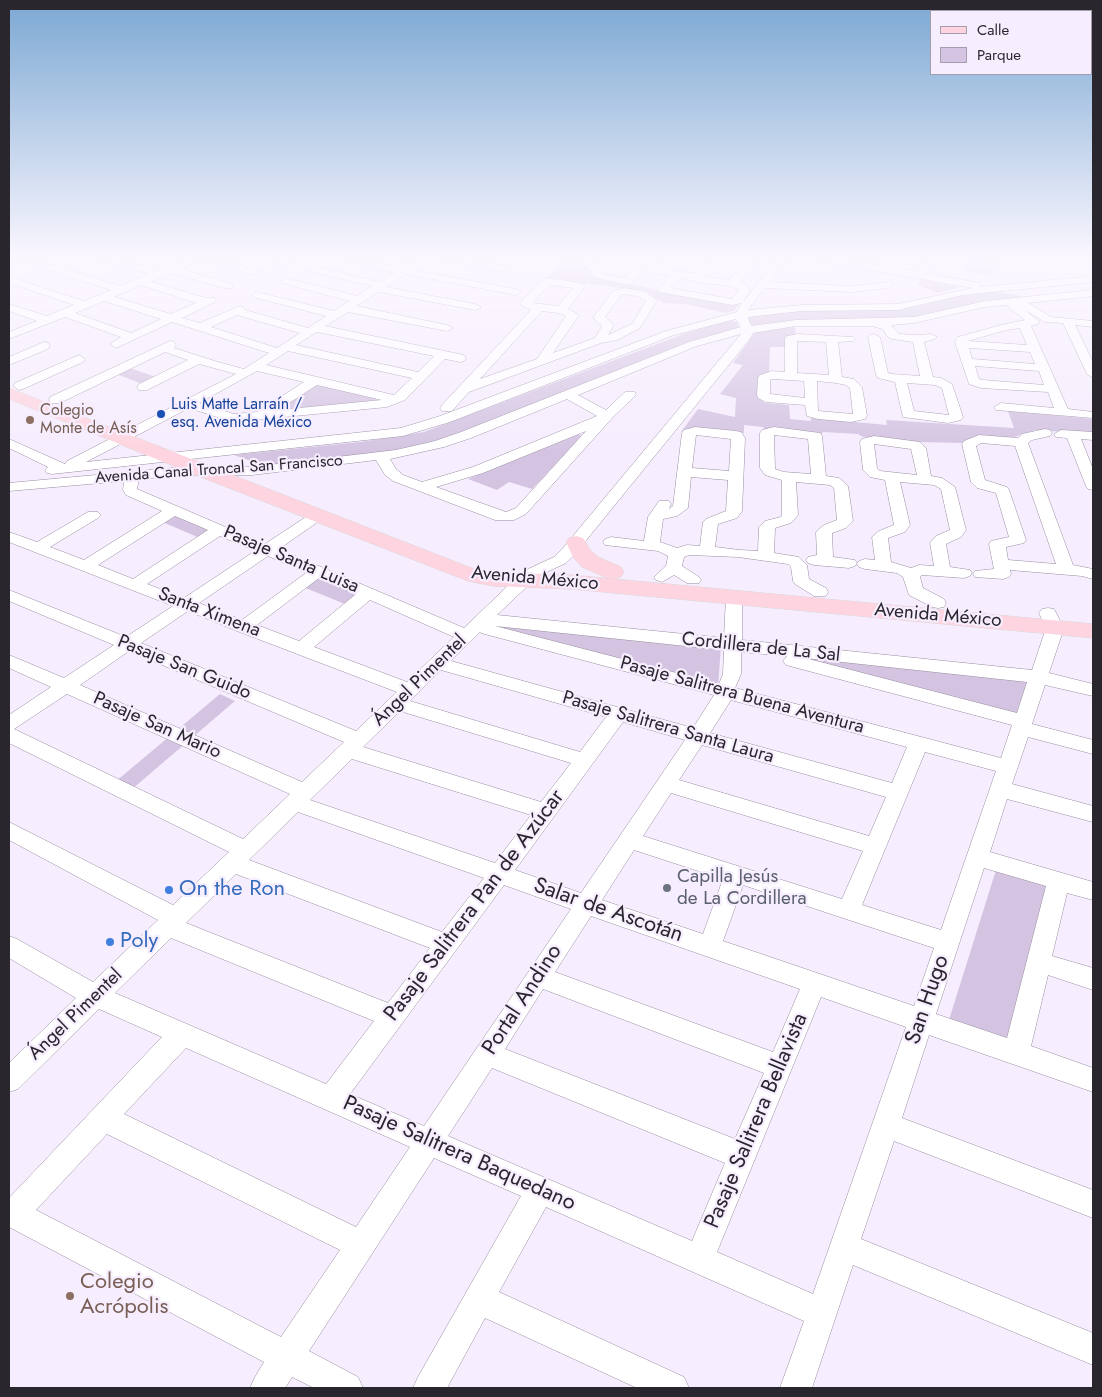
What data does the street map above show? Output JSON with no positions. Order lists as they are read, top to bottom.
{
  "streets": {
    "main road": ["Avenida México"],
    "street": [
      "Avenida Canal Troncal San Francisco",
      "Pasaje Santa Luisa",
      "Santa Ximena",
      "Cordillera de La Sal",
      "Pasaje San Guido",
      "Ángel Pimentel",
      "Pasaje Salitrera Buena Aventura",
      "Pasaje San Mario",
      "Pasaje Salitrera Santa Laura",
      "Pasaje Salitrera Pan de Azúcar",
      "Salar de Ascotán",
      "Portal Andino",
      "San Hugo",
      "Pasaje Salitrera Bellavista",
      "Pasaje Salitrera Baquedano"
    ]
  },
  "crossings": [
    ["Avenida Canal Troncal San Francisco", "Pasaje Santa Luisa"],
    ["Avenida Canal Troncal San Francisco", "Avenida México"],
    ["Avenida Canal Troncal San Francisco", "Ángel Pimentel"],
    ["Pasaje Santa Luisa", "Cordillera de La Sal"],
    ["Pasaje Santa Luisa", "Ángel Pimentel"],
    ["Pasaje Santa Luisa", "Pasaje Salitrera Buena Aventura"],
    ["Avenida México", "Ángel Pimentel"],
    ["Avenida México", "Portal Andino"],
    ["Avenida México", "San Hugo"],
    ["Santa Ximena", "Ángel Pimentel"],
    ["Santa Ximena", "Pasaje Salitrera Pan de Azúcar"],
    ["Cordillera de La Sal", "Ángel Pimentel"],
    ["Cordillera de La Sal", "Pasaje Salitrera Buena Aventura"],
    ["Cordillera de La Sal", "Portal Andino"],
    ["Cordillera de La Sal", "San Hugo"],
    ["Pasaje San Guido", "Ángel Pimentel"],
    ["Pasaje San Guido", "Pasaje Salitrera Pan de Azúcar"],
    ["Ángel Pimentel", "Pasaje Salitrera Buena Aventura"],
    ["Ángel Pimentel", "Pasaje San Mario"],
    ["Ángel Pimentel", "Pasaje Salitrera Santa Laura"],
    ["Ángel Pimentel", "Salar de Ascotán"],
    ["Ángel Pimentel", "Pasaje Salitrera Baquedano"],
    ["Pasaje Salitrera Buena Aventura", "Portal Andino"],
    ["Pasaje Salitrera Buena Aventura", "San Hugo"],
    ["Pasaje San Mario", "Salar de Ascotán"],
    ["Pasaje Salitrera Santa Laura", "Pasaje Salitrera Pan de Azúcar"],
    ["Pasaje Salitrera Santa Laura", "Portal Andino"],
    ["Pasaje Salitrera Pan de Azúcar", "Salar de Ascotán"],
    ["Pasaje Salitrera Pan de Azúcar", "Pasaje Salitrera Baquedano"],
    ["Salar de Ascotán", "Portal Andino"],
    ["Salar de Ascotán", "San Hugo"],
    ["Salar de Ascotán", "Pasaje Salitrera Bellavista"],
    ["Portal Andino", "Pasaje Salitrera Baquedano"],
    ["San Hugo", "Pasaje Salitrera Baquedano"],
    ["Pasaje Salitrera Bellavista", "Pasaje Salitrera Baquedano"]
  ],
  "places": [
    "Luis Matte Larraín / esq. Avenida México",
    "Colegio Monte de Asís",
    "Capilla Jesús de La Cordillera",
    "On the Ron",
    "Poly",
    "Colegio Acrópolis"
  ],
  "legend": ["Calle", "Parque"]
}
